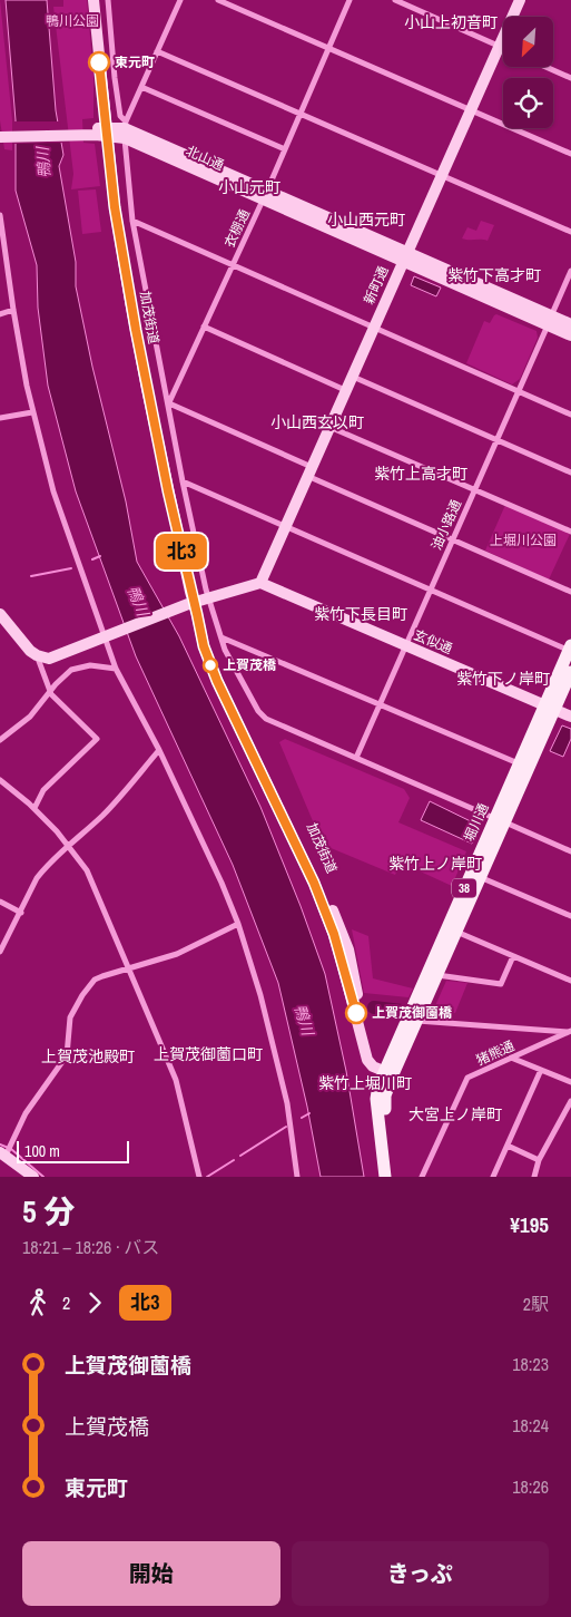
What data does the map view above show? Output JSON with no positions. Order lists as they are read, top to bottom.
{
  "streets": {
    "main road": ["堀川通", "38"],
    "street": [
      "北山通",
      "衣棚通",
      "新町通",
      "加茂街道",
      "油小路通",
      "玄似通",
      "猪熊通"
    ]
  },
  "crossings": [
    ["北山通", "衣棚通"],
    ["北山通", "新町通"],
    ["北山通", "加茂街道"],
    ["北山通", "油小路通"],
    ["新町通", "玄似通"],
    ["加茂街道", "堀川通"],
    ["加茂街道", "38"],
    ["油小路通", "玄似通"],
    ["玄似通", "堀川通"],
    ["堀川通", "38"]
  ],
  "districts": [
    "小山上初音町",
    "小山元町",
    "小山西元町",
    "紫竹下高才町",
    "小山西玄以町",
    "紫竹上高才町",
    "紫竹下長目町",
    "紫竹下ノ岸町",
    "紫竹上ノ岸町",
    "上賀茂御薗口町",
    "上賀茂池殿町",
    "紫竹上堀川町",
    "大宮上ノ岸町"
  ],
  "water": ["鴨川"],
  "parks": ["鴨川公園", "上堀川公園"],
  "places": ["東元町", "上賀茂橋", "上賀茂御薗橋"],
  "lines": ["bus line 北3"],
  "scale_bar": "100 m",
  "north": "bottom left",
  "page": {
    "on_map": "北3",
    "scale": "100 m",
    "heading": ["5 分", "18:21 – 18:26 · バス", "¥195"],
    "legs": ["2", "北3", "2駅"],
    "list": [
      {
        "name": "上賀茂御薗橋",
        "value": "18:23"
      },
      {
        "name": "上賀茂橋",
        "value": "18:24"
      },
      {
        "name": "東元町",
        "value": "18:26"
      }
    ],
    "buttons": ["開始", "きっぷ"]
  }
}
